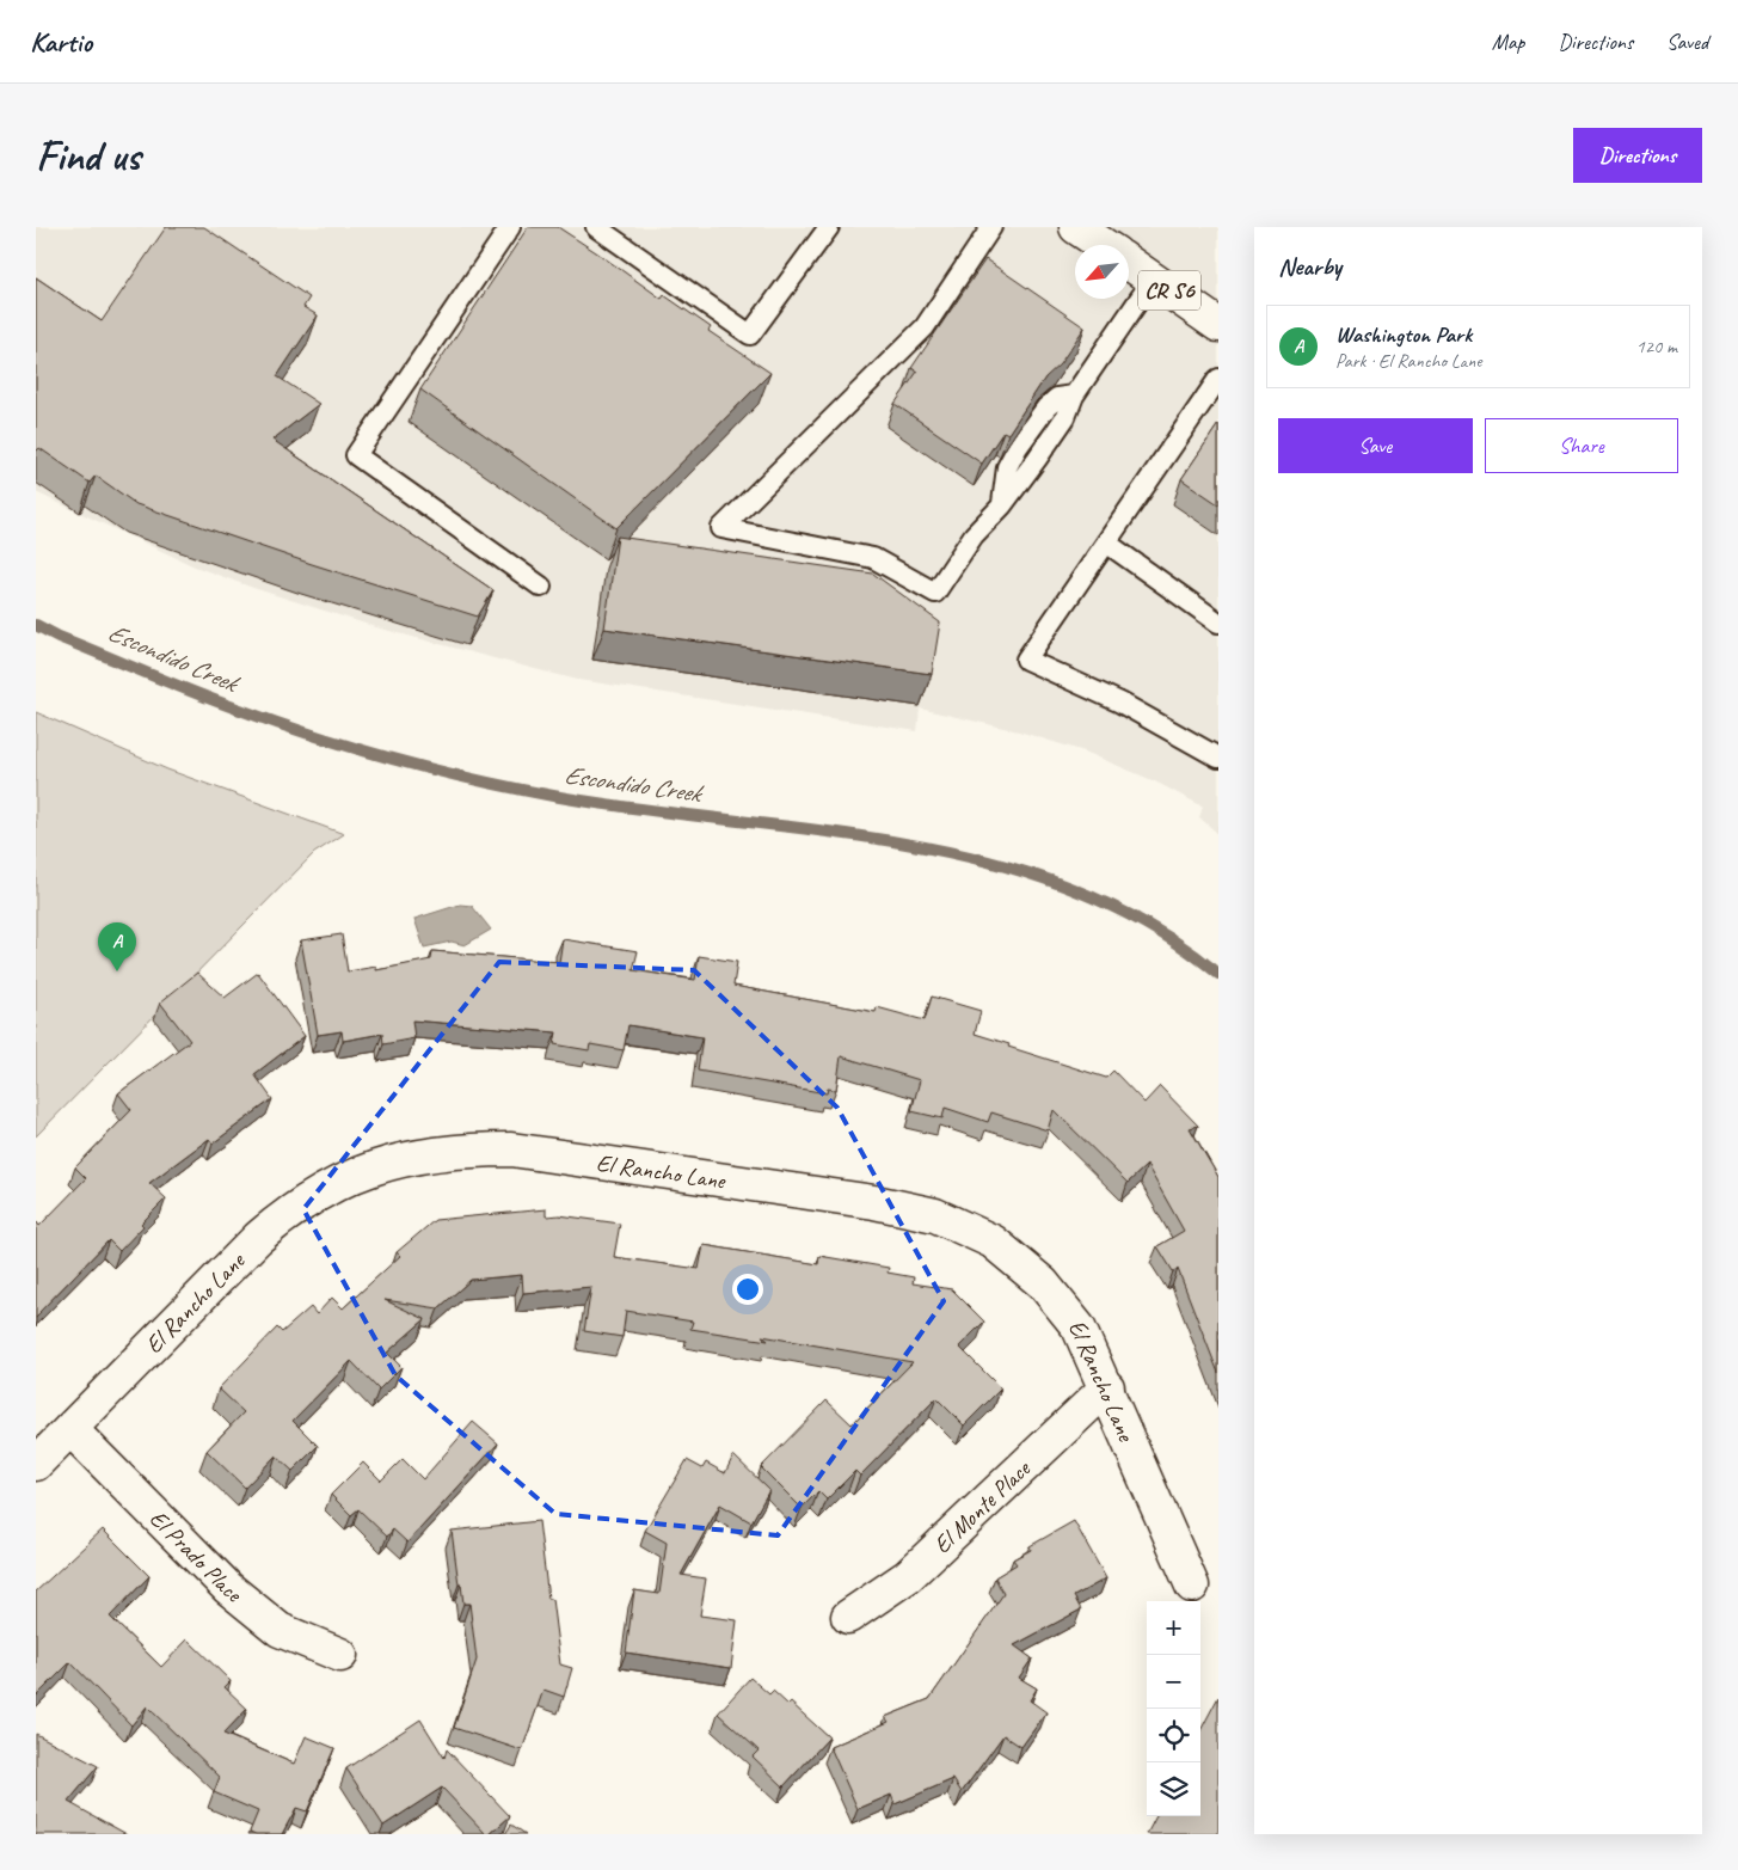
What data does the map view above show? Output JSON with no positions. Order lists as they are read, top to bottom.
{
  "streets": {
    "street": [
      "CR S6",
      "El Rancho Lane",
      "El Monte Place",
      "El Prado Place"
    ]
  },
  "crossings": [
    ["El Rancho Lane", "El Monte Place"],
    ["El Rancho Lane", "El Prado Place"]
  ],
  "water": ["Escondido Creek"],
  "north": "bottom left",
  "page": {
    "header": "Kartio",
    "nav": ["Map", "Directions", "Saved"],
    "buttons": [
      "Directions",
      ["Save", "Share"]
    ],
    "title": "Find us",
    "heading": "Nearby",
    "list": [
      {
        "mark": "A",
        "name": "Washington Park",
        "note": "Park · El Rancho Lane",
        "value": "120 m"
      }
    ],
    "pins": "A",
    "map_buttons": ["+", "−"]
  }
}
